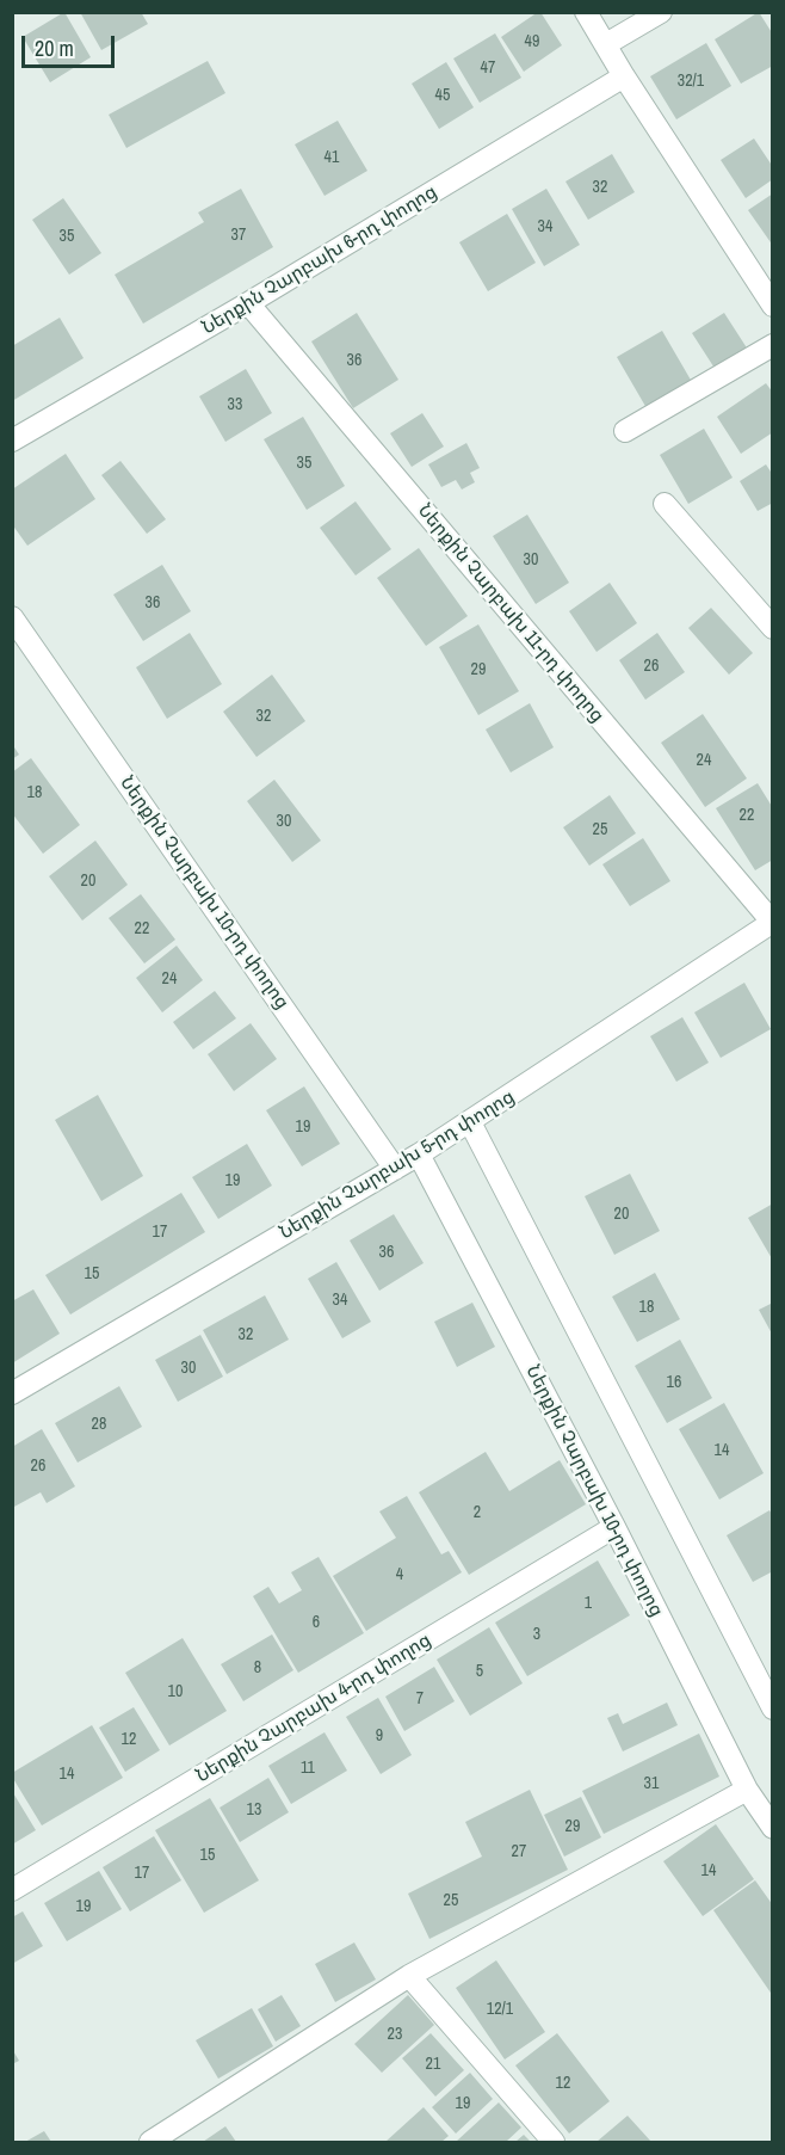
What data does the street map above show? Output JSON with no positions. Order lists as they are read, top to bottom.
{
  "streets": {
    "street": [
      "Ներքին Չարբախ 6-րդ փողոց",
      "Ներքին Չարբախ 11-րդ փողոց",
      "Ներքին Չարբախ 10-րդ փողոց",
      "Ներքին Չարբախ 5-րդ փողոց",
      "Ներքին Չարբախ 4-րդ փողոց"
    ]
  },
  "crossings": [
    ["Ներքին Չարբախ 6-րդ փողոց", "Ներքին Չարբախ 11-րդ փողոց"],
    ["Ներքին Չարբախ 11-րդ փողոց", "Ներքին Չարբախ 5-րդ փողոց"],
    ["Ներքին Չարբախ 10-րդ փողոց", "Ներքին Չարբախ 5-րդ փողոց"],
    ["Ներքին Չարբախ 10-րդ փողոց", "Ներքին Չարբախ 4-րդ փողոց"]
  ],
  "house_numbers": [
    "49",
    "47",
    "32/1",
    "45",
    "41",
    "32",
    "34",
    "37",
    "35",
    "36",
    "33",
    "35",
    "30",
    "36",
    "26",
    "29",
    "32",
    "24",
    "18",
    "22",
    "30",
    "25",
    "20",
    "22",
    "24",
    "19",
    "19",
    "20",
    "17",
    "36",
    "15",
    "34",
    "18",
    "32",
    "30",
    "16",
    "28",
    "14",
    "26",
    "2",
    "4",
    "1",
    "6",
    "3",
    "8",
    "5",
    "10",
    "7",
    "9",
    "12",
    "11",
    "14",
    "31",
    "13",
    "29",
    "27",
    "15",
    "14",
    "17",
    "25",
    "19",
    "12/1",
    "23",
    "21",
    "12",
    "19"
  ],
  "scale_bar": "20 m"
}
